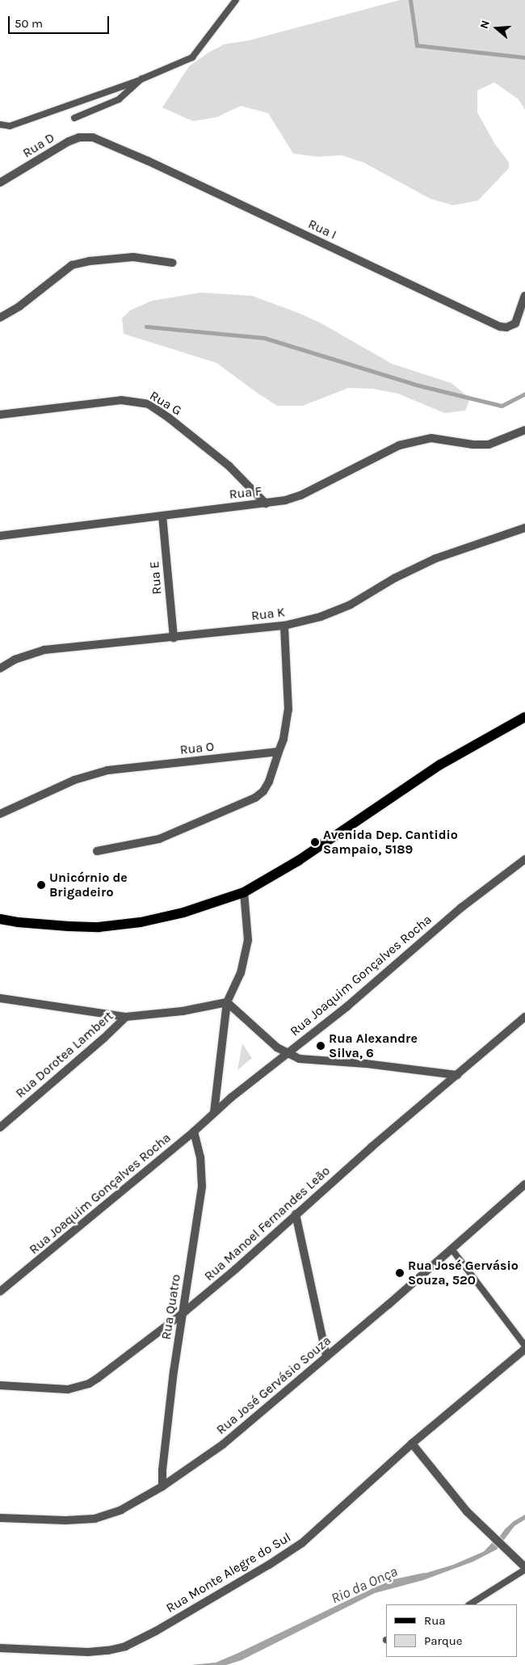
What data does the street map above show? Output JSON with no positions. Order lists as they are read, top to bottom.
{
  "streets": {
    "street": [
      "Rua D",
      "Rua I",
      "Rua G",
      "Rua F",
      "Rua E",
      "Rua K",
      "Rua O",
      "Rua Joaquim Gonçalves Rocha",
      "Rua Dorotea Lambert",
      "Rua Manoel Fernandes Leão",
      "Rua Quatro",
      "Rua José Gervásio Souza",
      "Rua Monte Alegre do Sul"
    ]
  },
  "crossings": [
    ["Rua D", "Rua I"],
    ["Rua G", "Rua F"],
    ["Rua F", "Rua E"],
    ["Rua E", "Rua K"],
    ["Rua Joaquim Gonçalves Rocha", "Rua Quatro"],
    ["Rua Manoel Fernandes Leão", "Rua Quatro"],
    ["Rua Quatro", "Rua José Gervásio Souza"]
  ],
  "water": ["Rio da Onça"],
  "places": [
    "Avenida Dep. Cantidio Sampaio, 5189",
    "Unicórnio de Brigadeiro",
    "Rua Alexandre Silva, 6",
    "Rua José Gervásio Souza, 520"
  ],
  "legend": ["Rua", "Parque"],
  "scale_bar": "50 m",
  "north": "left"
}
